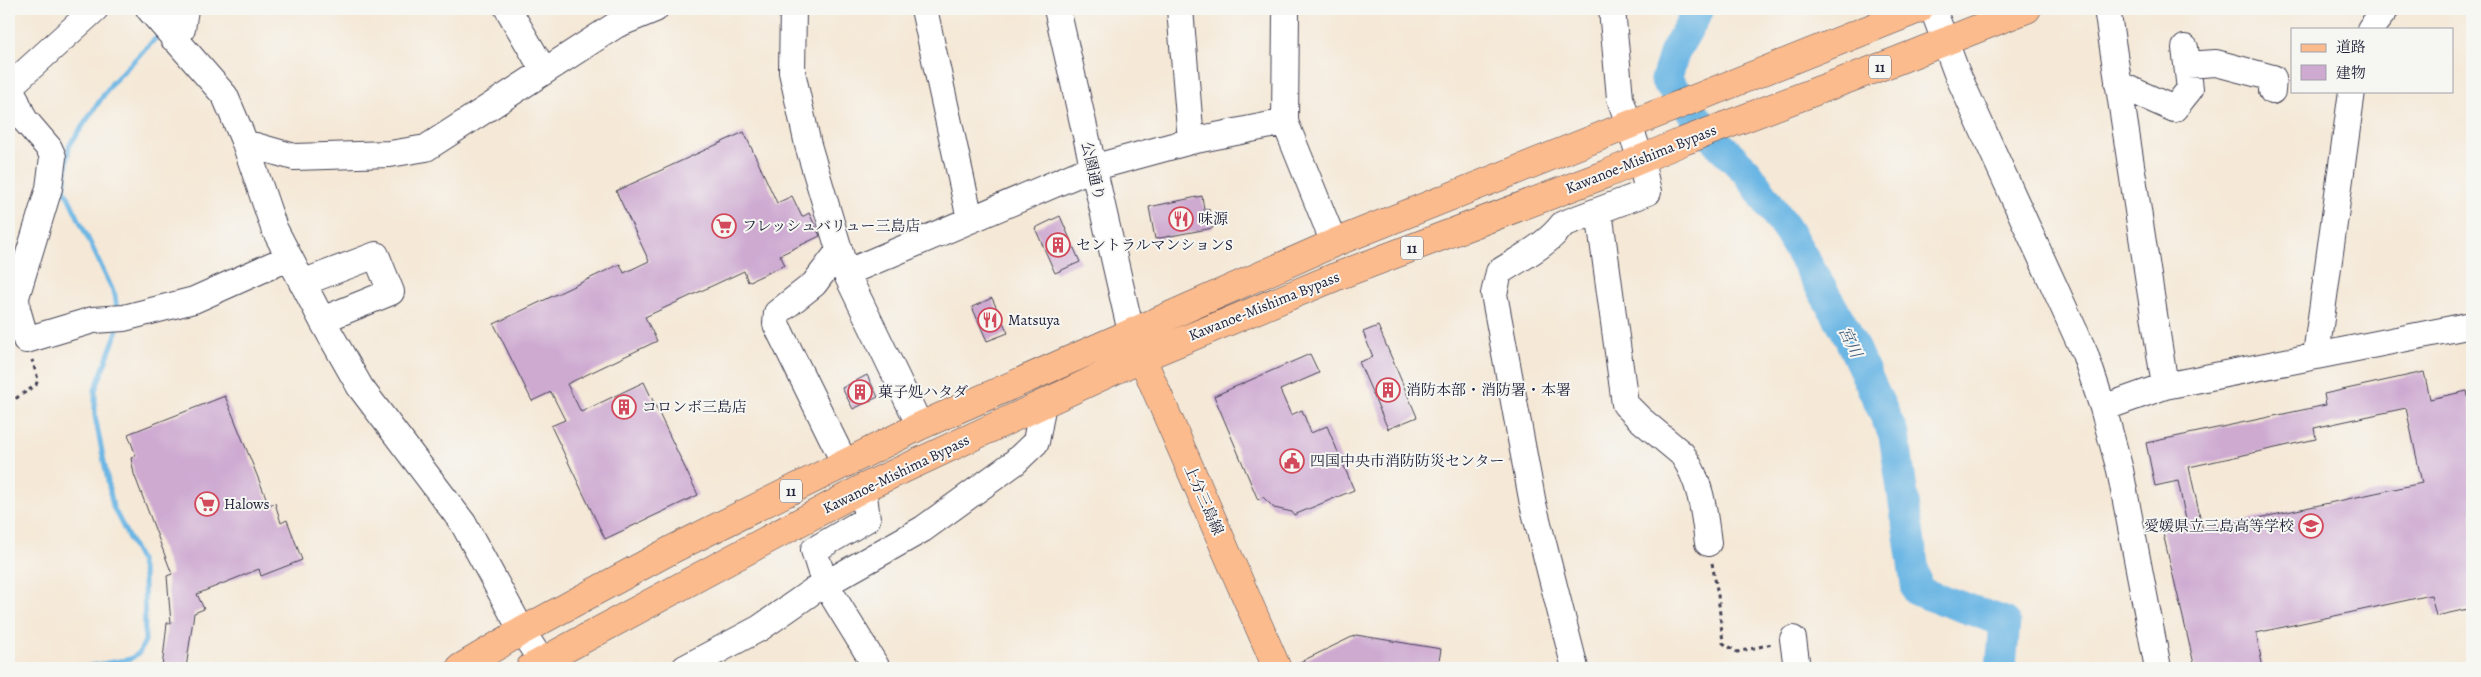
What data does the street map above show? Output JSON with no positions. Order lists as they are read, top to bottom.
{
  "streets": {
    "main road": ["11", "Kawanoe-Mishima Bypass", "上分三島線"],
    "street": ["公園通り"]
  },
  "crossings": [
    ["Kawanoe-Mishima Bypass", "公園通り"],
    ["Kawanoe-Mishima Bypass", "上分三島線"],
    ["公園通り", "上分三島線"]
  ],
  "water": ["宮川"],
  "places": {
    "restaurant": ["味源", "Matsuya"],
    "supermarket": ["フレッシュバリュー三島店", "Halows"],
    "building": [
      "セントラルマンションS",
      "消防本部・消防署・本署",
      "菓子処ハタダ",
      "コロンボ三島店"
    ],
    "public building": ["四国中央市消防防災センター"],
    "school or university": ["愛媛県立三島高等学校"]
  },
  "legend": ["道路", "建物"]
}
